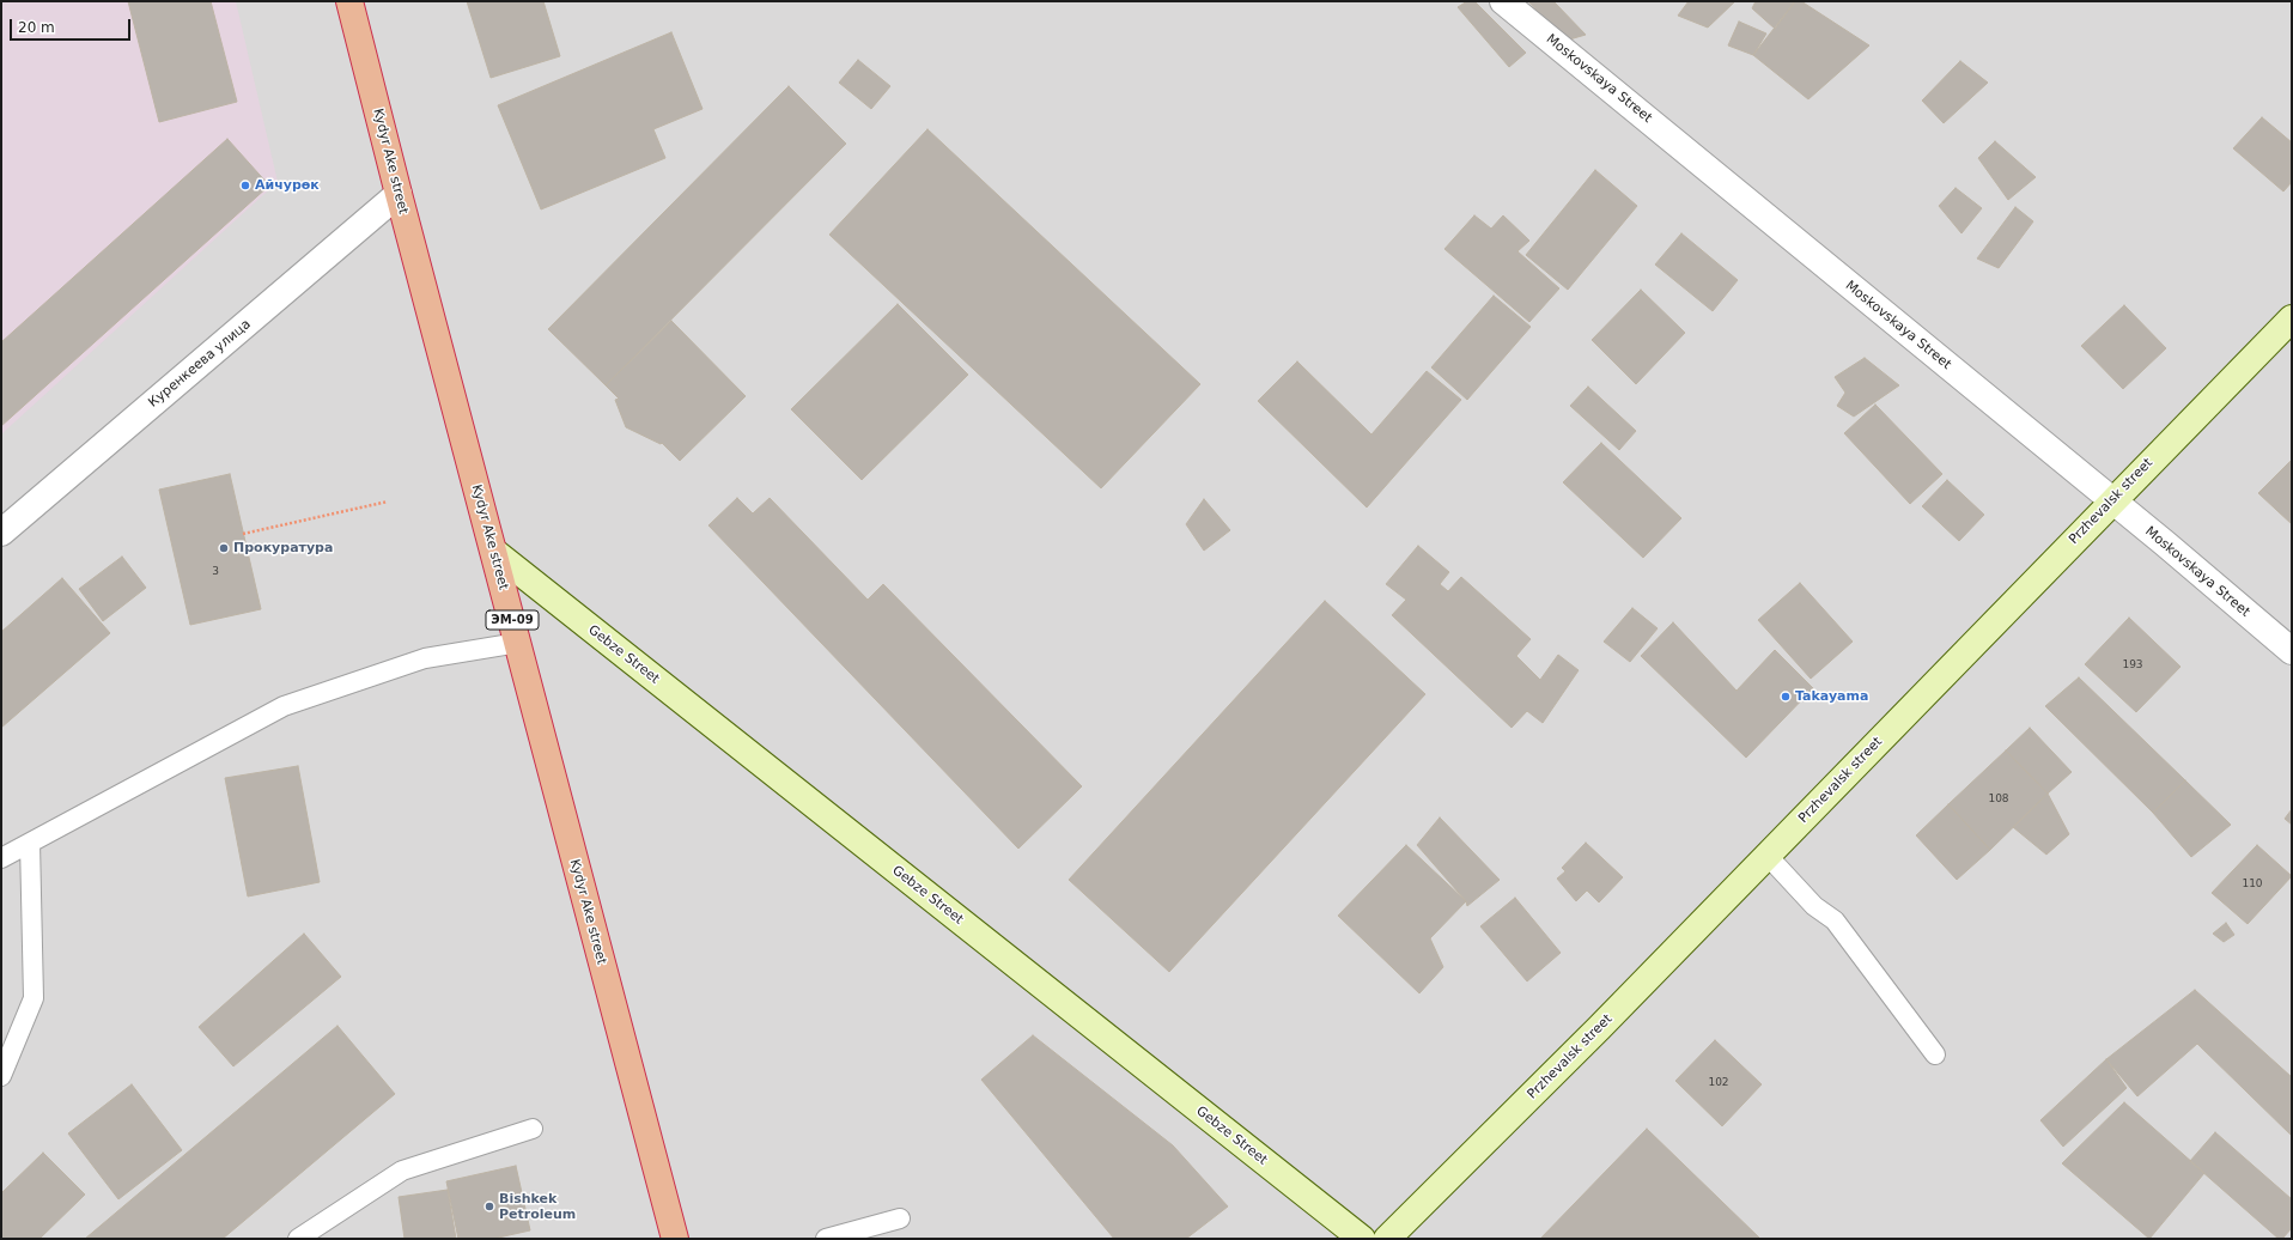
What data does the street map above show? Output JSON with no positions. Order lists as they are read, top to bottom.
{
  "streets": {
    "highway": ["Kydyr Ake street", "ЭМ-09"],
    "main road": ["Przhevalsk street", "Gebze Street"],
    "street": ["Moskovskaya Street", "Куренкеева улица"]
  },
  "crossings": [
    ["Moskovskaya Street", "Przhevalsk street"],
    ["Kydyr Ake street", "Куренкеева улица"],
    ["Kydyr Ake street", "Gebze Street"]
  ],
  "places": [
    "Айчурөк",
    "Прокуратура",
    "Takayama",
    "Bishkek Petroleum"
  ],
  "house_numbers": [
    "3",
    "193",
    "108",
    "110",
    "102"
  ],
  "scale_bar": "20 m"
}
